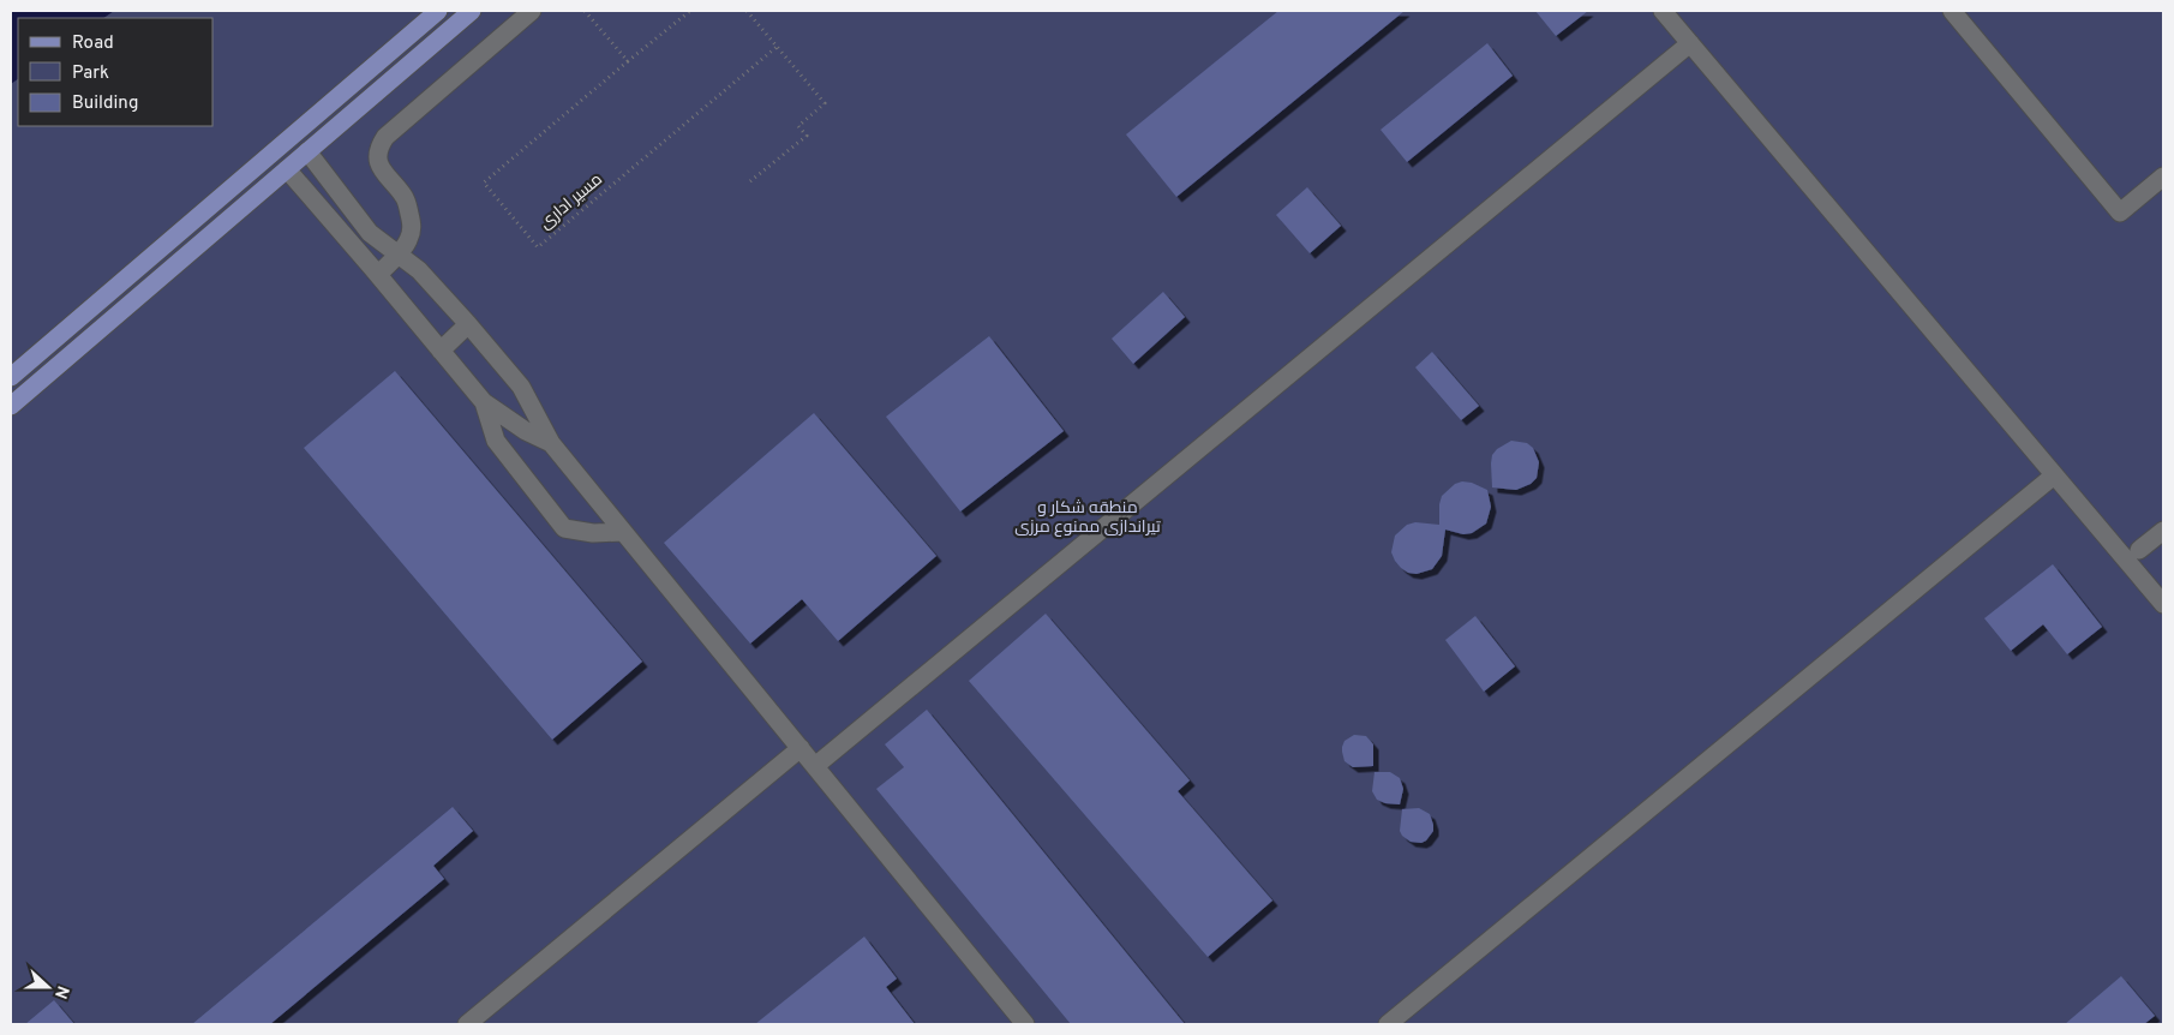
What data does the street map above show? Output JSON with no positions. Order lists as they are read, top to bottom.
{
  "streets": {
    "path": ["مسیر اداری"]
  },
  "parks": ["منطقه شکار و تیراندازی ممنوع مرزی"],
  "legend": ["Road", "Park", "Building"],
  "north": "right"
}
